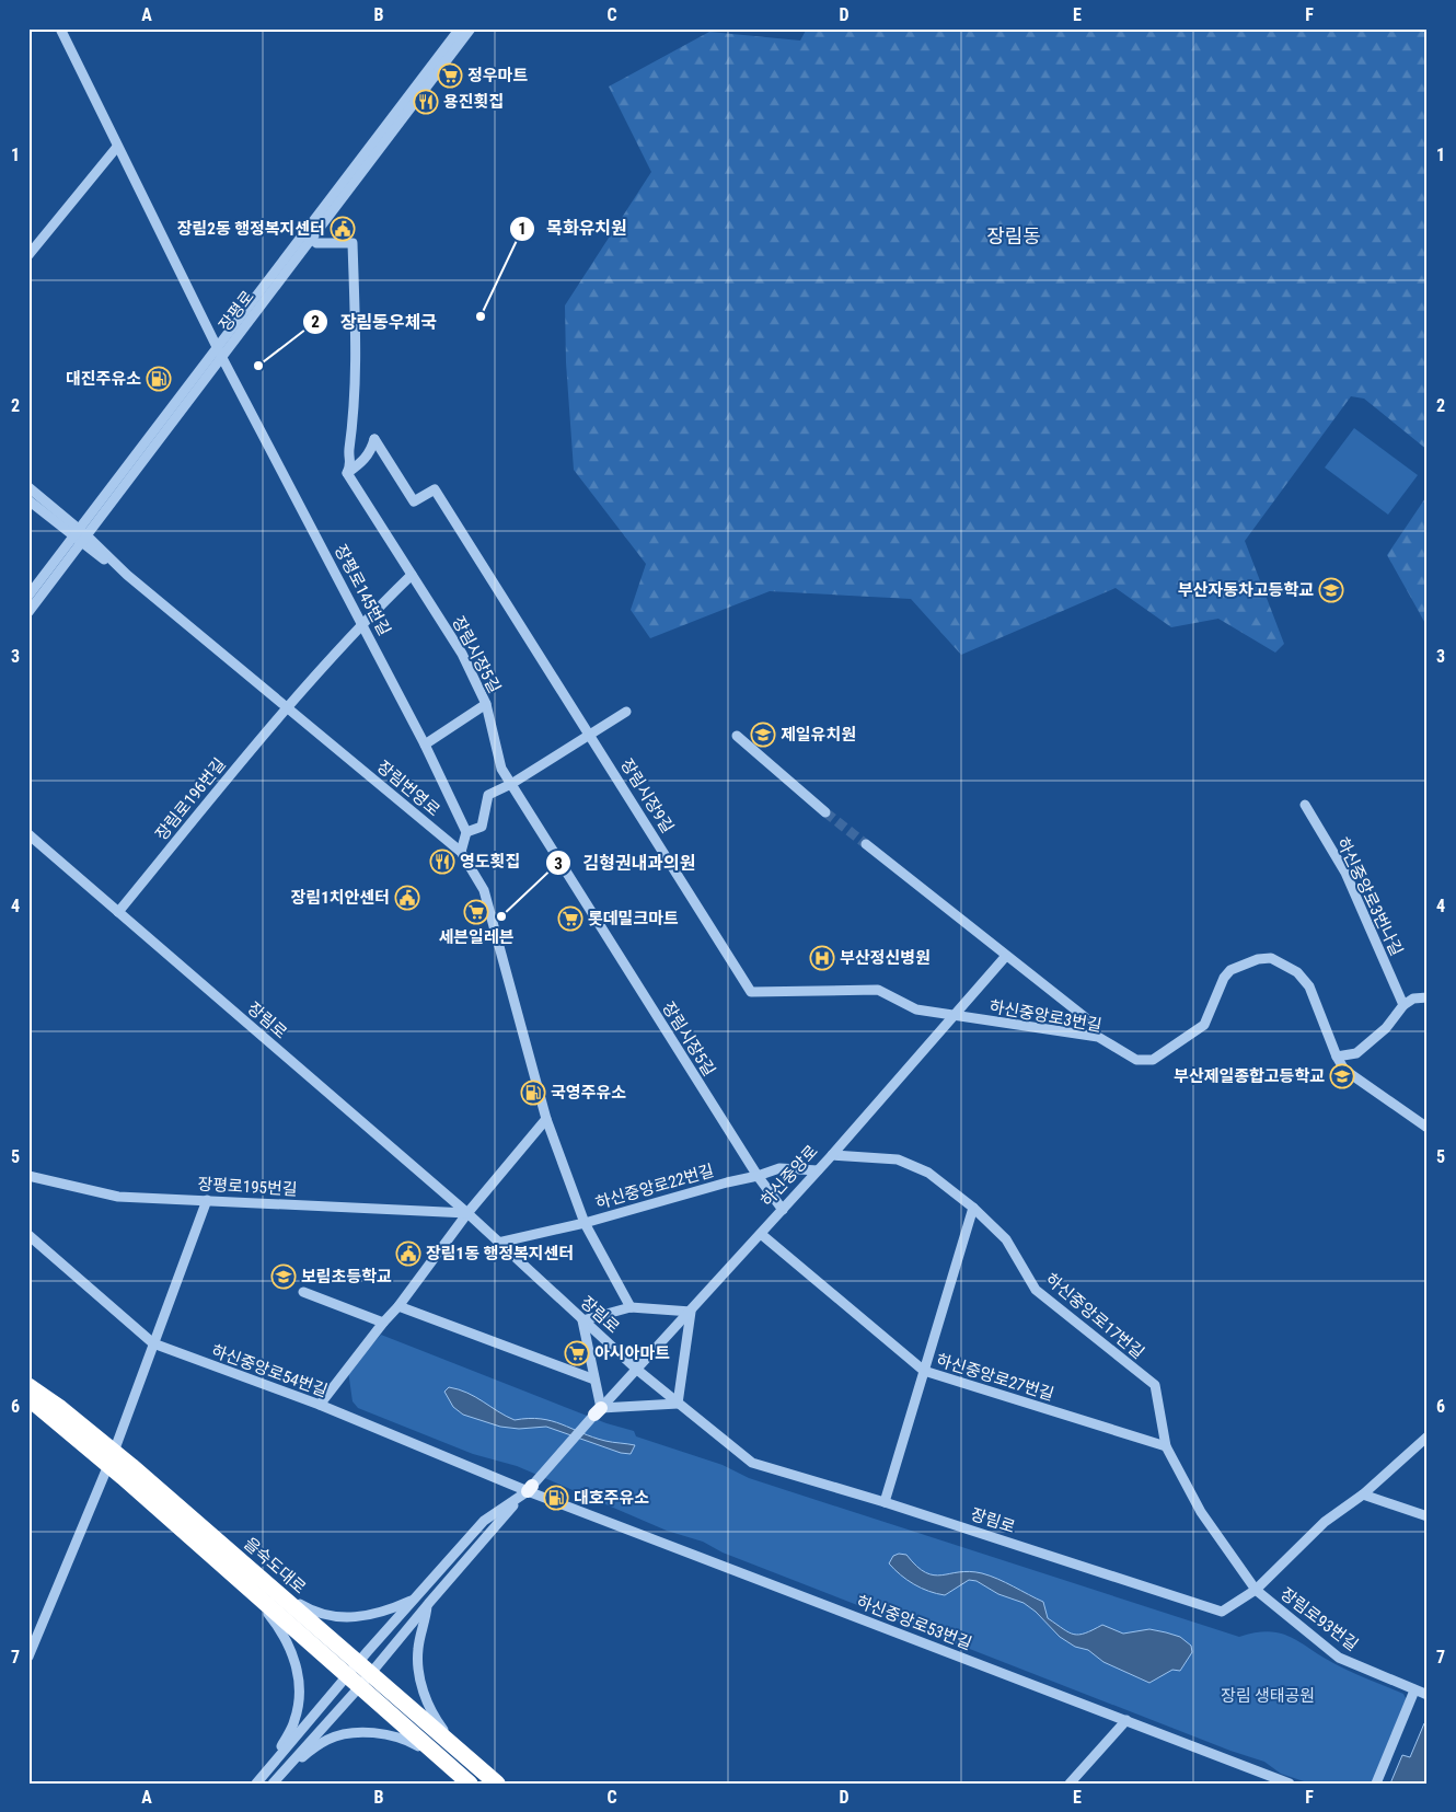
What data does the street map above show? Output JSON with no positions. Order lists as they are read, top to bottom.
{
  "streets": {
    "highway": ["을숙도대로"],
    "street": [
      "장평로",
      "장평로145번길",
      "장림시장5길",
      "장림번영로",
      "장림시장9길",
      "장림로196번길",
      "하신중앙로3번나길",
      "하신중앙로3번길",
      "장림로",
      "하신중앙로",
      "장평로195번길",
      "하신중앙로22번길",
      "하신중앙로17번길",
      "하신중앙로54번길",
      "하신중앙로27번길",
      "장림로93번길",
      "하신중앙로53번길"
    ]
  },
  "crossings": [
    ["장평로", "장평로145번길"],
    ["장평로", "장림번영로"],
    ["장평로145번길", "장림로196번길"],
    ["장림시장5길", "장림시장9길"],
    ["장림시장5길", "장림로196번길"],
    ["장림시장5길", "하신중앙로"],
    ["장림시장5길", "하신중앙로22번길"],
    ["장림번영로", "장림로196번길"],
    ["장림번영로", "하신중앙로22번길"],
    ["장림시장9길", "하신중앙로3번길"],
    ["장림시장9길", "하신중앙로"],
    ["장림로196번길", "장림로"],
    ["하신중앙로3번길", "하신중앙로"],
    ["장림로", "하신중앙로"],
    ["장림로", "장평로195번길"],
    ["장림로", "하신중앙로22번길"],
    ["장림로", "하신중앙로17번길"],
    ["장림로", "장림로93번길"],
    ["하신중앙로", "하신중앙로22번길"],
    ["하신중앙로", "하신중앙로17번길"],
    ["하신중앙로", "하신중앙로54번길"],
    ["하신중앙로", "하신중앙로27번길"],
    ["하신중앙로", "하신중앙로53번길"],
    ["하신중앙로17번길", "하신중앙로27번길"],
    ["하신중앙로17번길", "장림로93번길"],
    ["하신중앙로54번길", "하신중앙로53번길"]
  ],
  "districts": ["장림동"],
  "parks": ["장림 생태공원"],
  "places": {
    "supermarket": [
      "정우마트",
      "세븐일레븐",
      "롯데밀크마트",
      "아시아마트"
    ],
    "restaurant": ["용진횟집", "영도횟집"],
    "public building": ["장림2동 행정복지센터", "장림1치안센터", "장림1동 행정복지센터"],
    "other": ["목화유치원", "장림동우체국", "김형권내과의원"],
    "fuel station": ["대진주유소", "국영주유소", "대호주유소"],
    "school or university": [
      "부산자동차고등학교",
      "제일유치원",
      "부산제일종합고등학교",
      "보림초등학교"
    ],
    "hospital": ["부산정신병원"]
  },
  "grid": {
    "columns": [
      "A",
      "B",
      "C",
      "D",
      "E",
      "F"
    ],
    "rows": [
      "1",
      "2",
      "3",
      "4",
      "5",
      "6",
      "7"
    ]
  }
}
